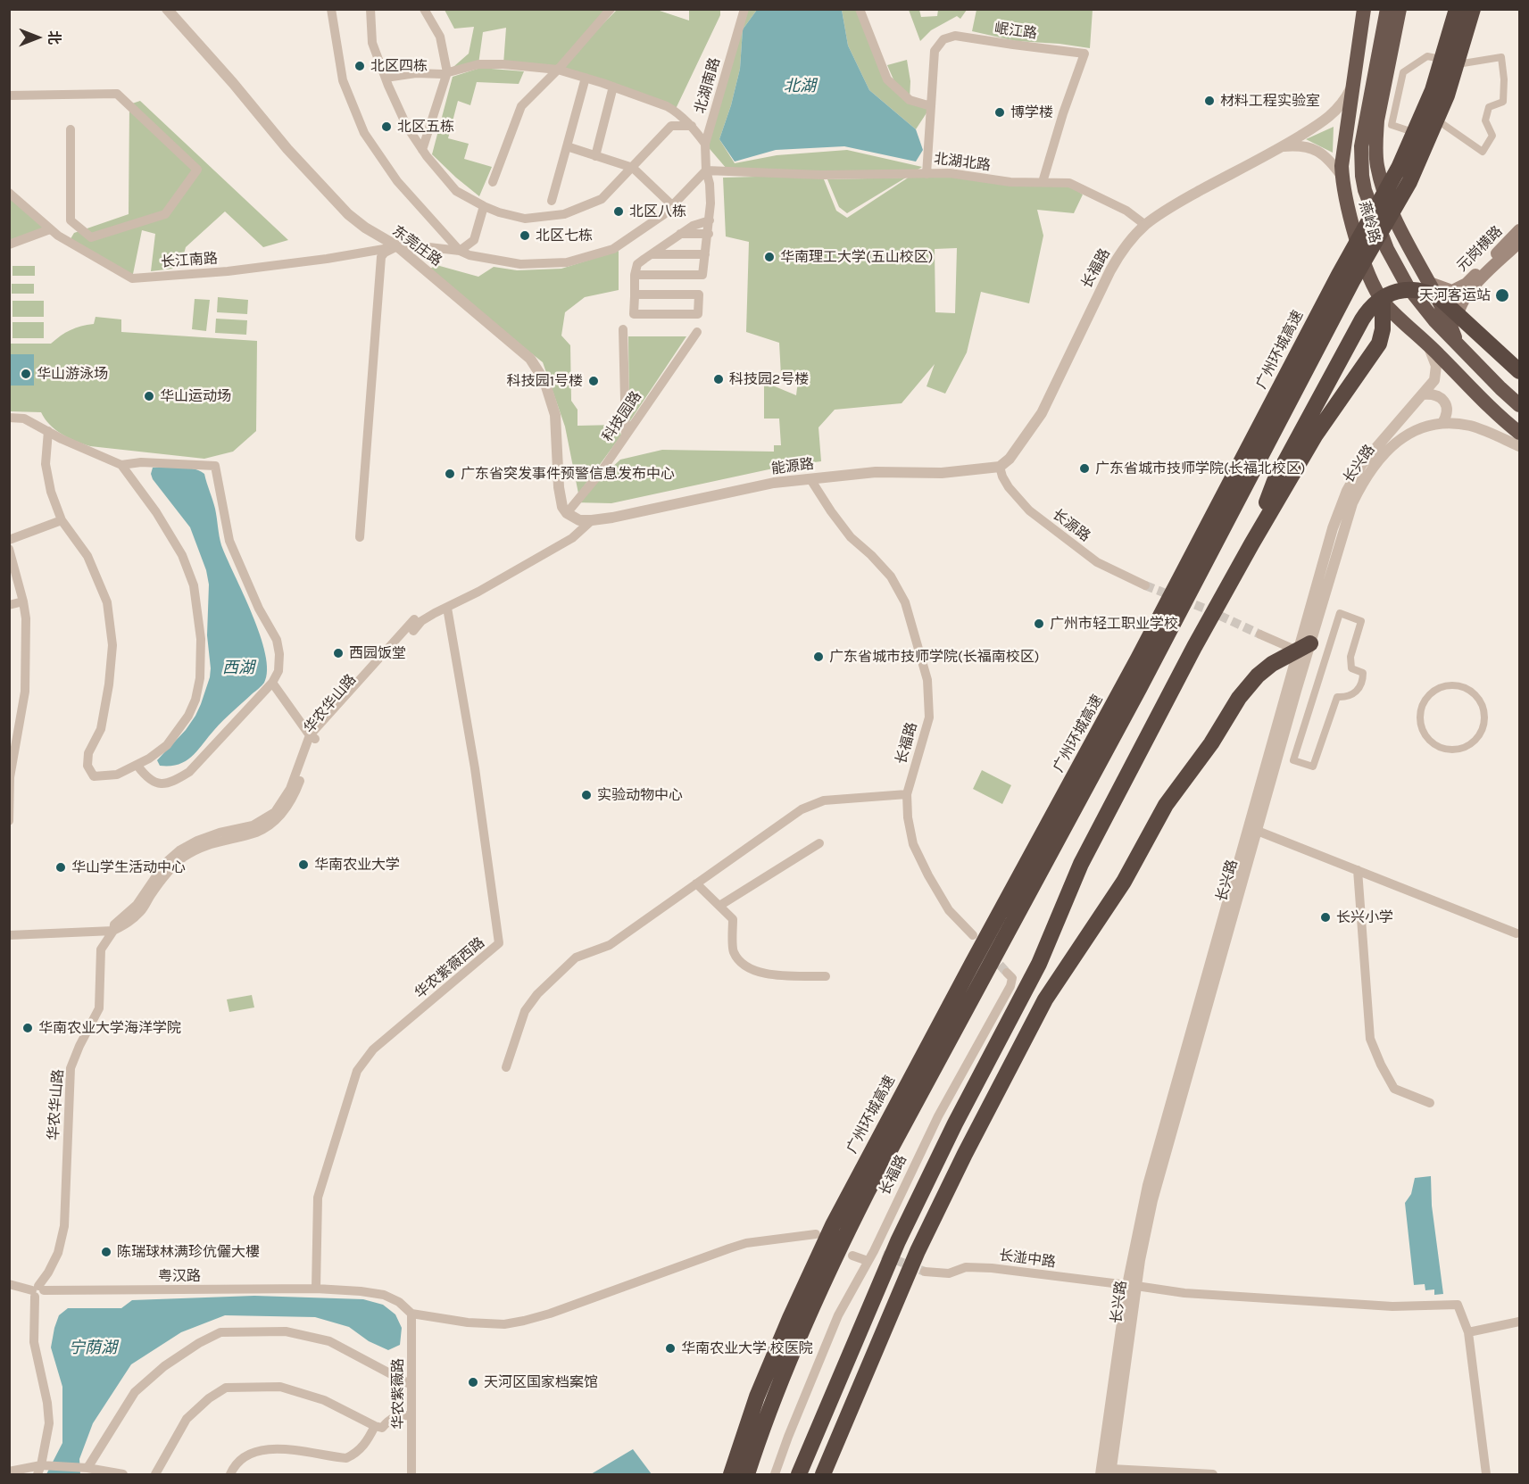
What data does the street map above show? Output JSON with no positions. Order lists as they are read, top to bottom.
{
  "streets": {
    "highway": ["燕岭路", "广州环城高速"],
    "main road": ["元岗横路"],
    "street": [
      "岷江路",
      "北湖南路",
      "北湖北路",
      "东莞庄路",
      "长江南路",
      "长福路",
      "科技园路",
      "长兴路",
      "能源路",
      "长源路",
      "华农华山路",
      "华农紫薇西路",
      "长湴中路",
      "粤汉路",
      "华农紫薇路"
    ]
  },
  "crossings": [
    ["岷江路", "北湖北路"],
    ["北湖南路", "长江南路"],
    ["北湖北路", "长福路"],
    ["燕岭路", "元岗横路"],
    ["燕岭路", "长福路"],
    ["燕岭路", "长兴路"],
    ["东莞庄路", "长江南路"],
    ["东莞庄路", "科技园路"],
    ["长福路", "能源路"],
    ["长福路", "长源路"],
    ["长兴路", "长湴中路"],
    ["能源路", "长源路"],
    ["能源路", "华农华山路"],
    ["华农华山路", "华农紫薇西路"],
    ["华农华山路", "粤汉路"],
    ["华农紫薇西路", "粤汉路"],
    ["粤汉路", "华农紫薇路"]
  ],
  "water": ["北湖", "西湖", "宁荫湖"],
  "places": [
    "北区四栋",
    "材料工程实验室",
    "博学楼",
    "北区五栋",
    "北区八栋",
    "北区七栋",
    "华南理工大学(五山校区)",
    "天河客运站",
    "华山游泳场",
    "科技园2号楼",
    "科技园1号楼",
    "华山运动场",
    "广东省城市技师学院(长福北校区)",
    "广东省突发事件预警信息发布中心",
    "广州市轻工职业学校",
    "西园饭堂",
    "广东省城市技师学院(长福南校区)",
    "实验动物中心",
    "华南农业大学",
    "华山学生活动中心",
    "长兴小学",
    "华南农业大学海洋学院",
    "陈瑞球林满珍伉儷大樓",
    "华南农业大学 校医院",
    "天河区国家档案馆"
  ],
  "north": "right"
}
